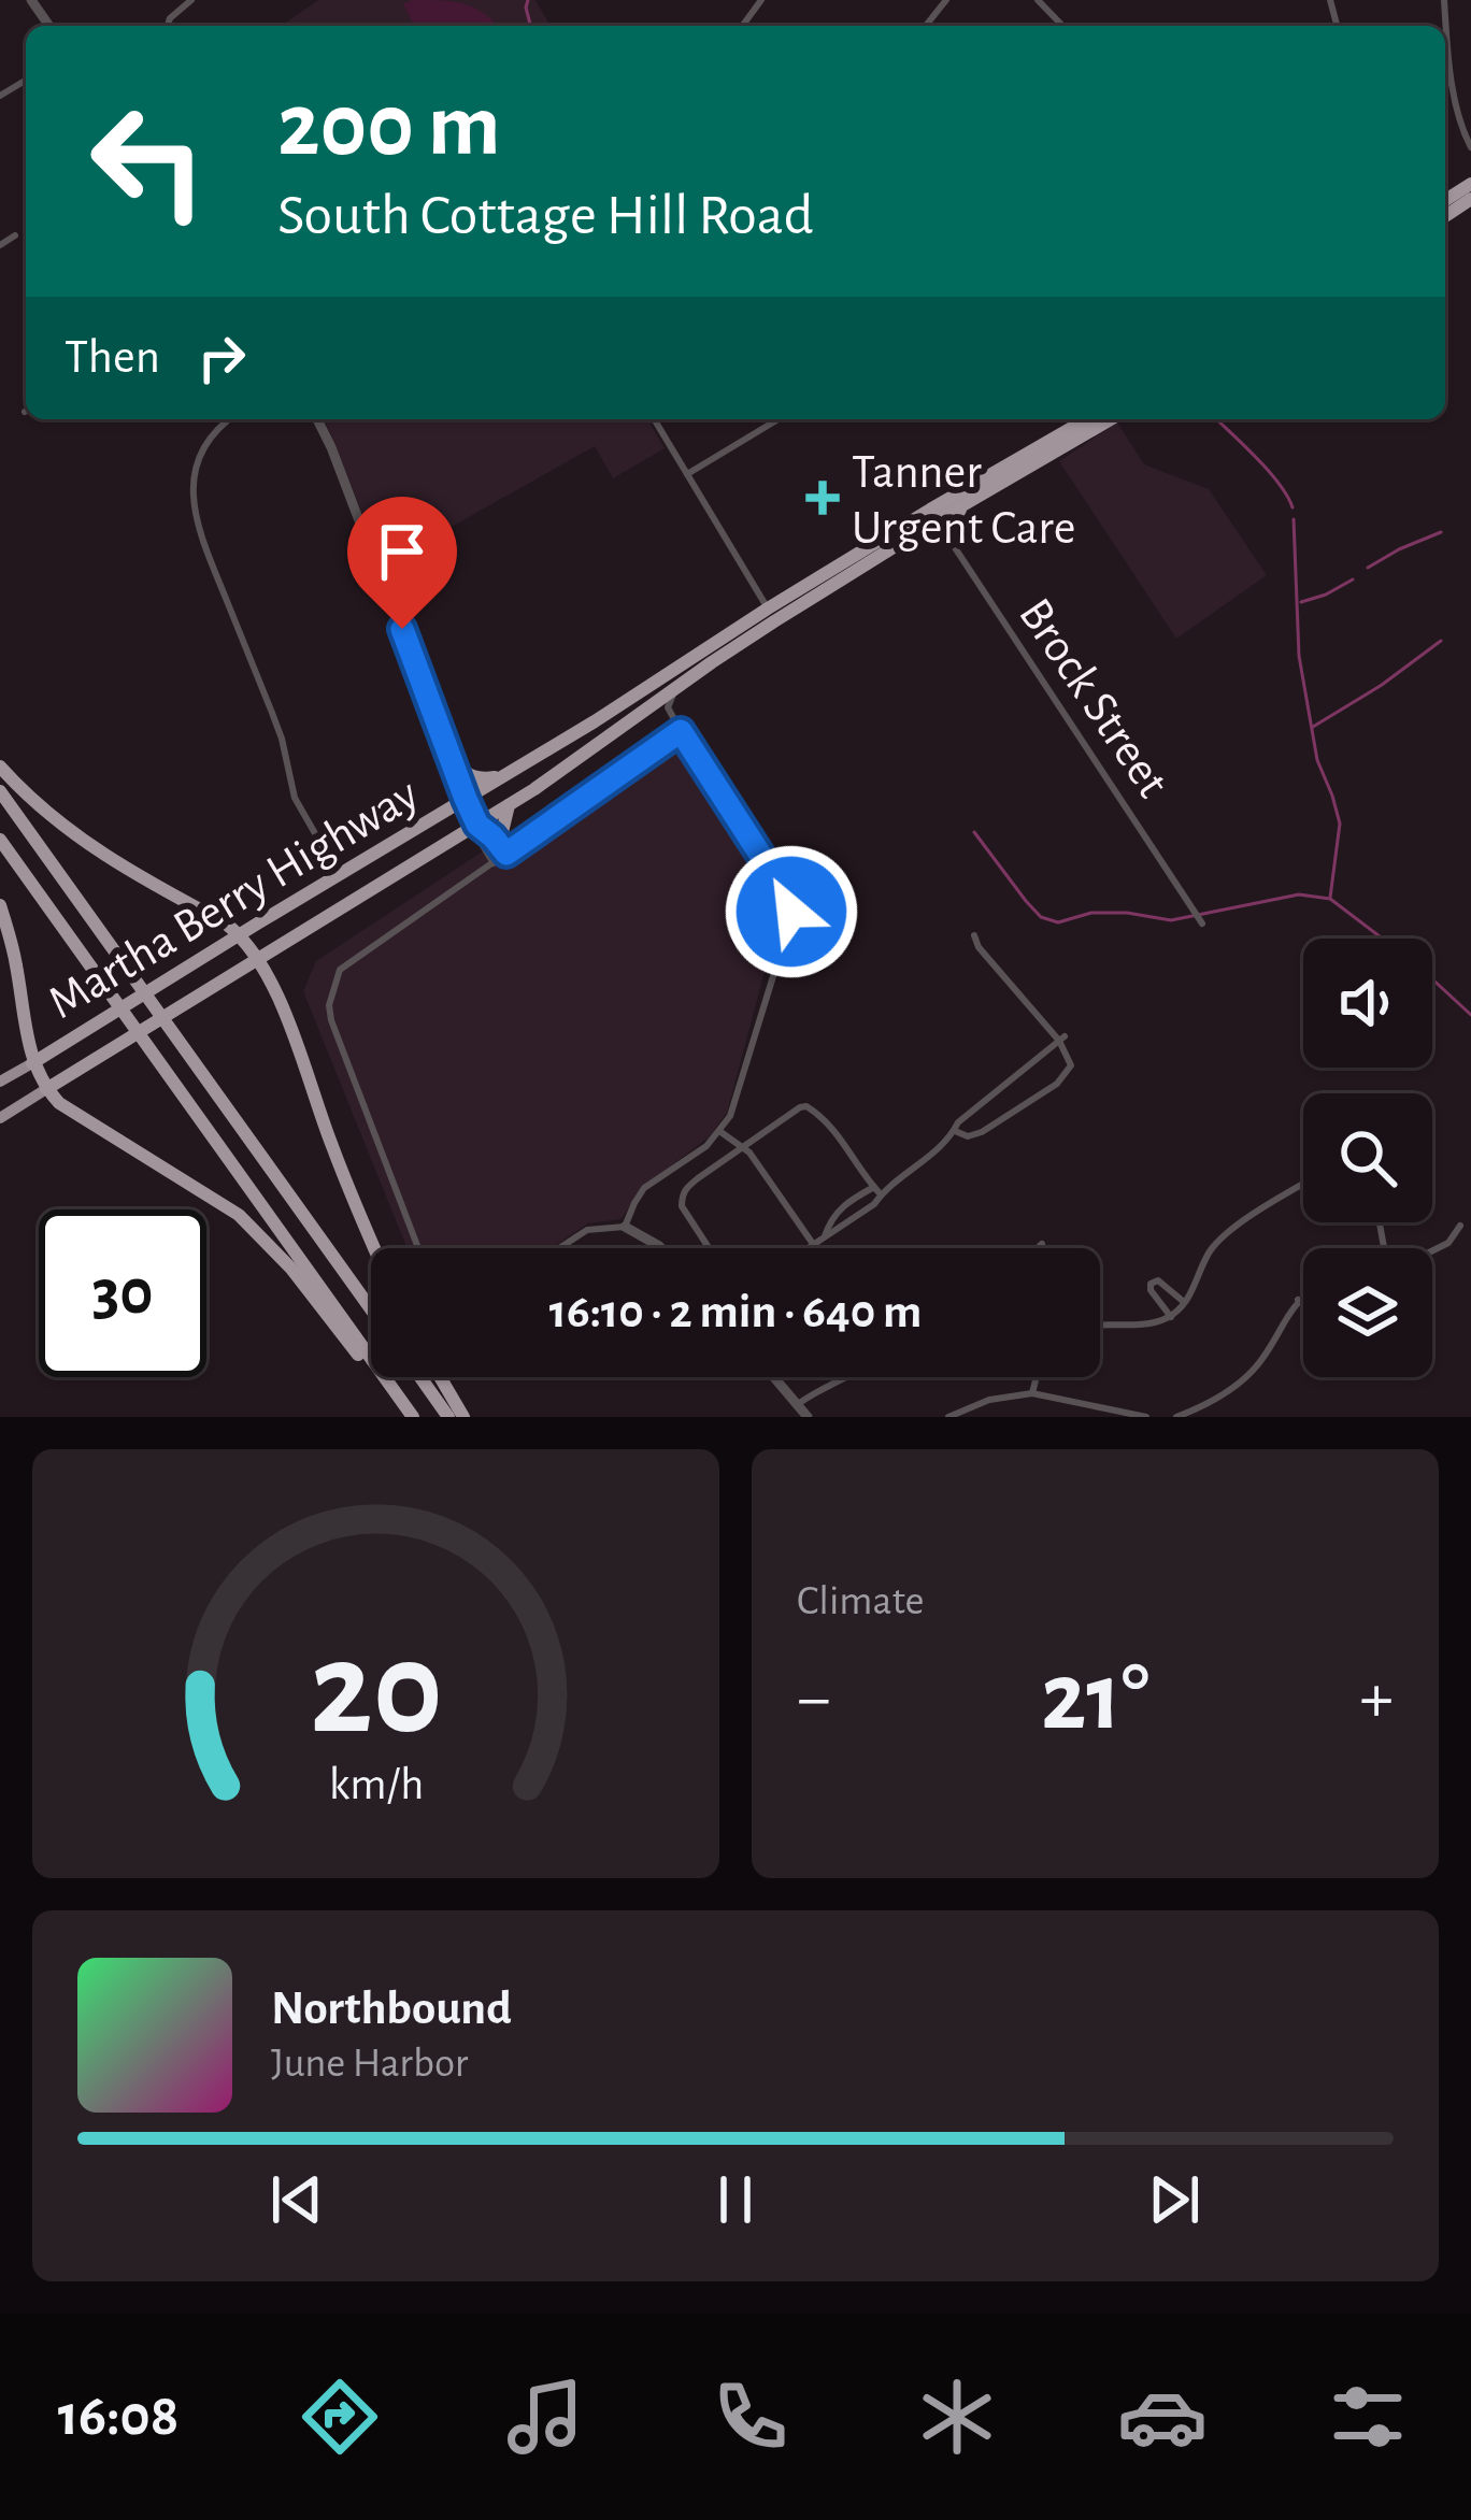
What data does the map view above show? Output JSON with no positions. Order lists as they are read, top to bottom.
{
  "streets": {
    "highway": ["Martha Berry Highway"],
    "street": ["Brock Street"]
  },
  "crossings": [
    ["Brock Street", "Martha Berry Highway"]
  ],
  "places": {
    "health": ["Tanner Urgent Care"]
  },
  "page": {
    "turn": ["200 m", "South Cottage Hill Road"],
    "then": "Then",
    "limit": "30",
    "trip": "16:10 · 2 min · 640 m",
    "tile": "Climate",
    "heat": ["−", "21°", "+"],
    "song": ["Northbound", "June Harbor"],
    "tabs": "16:08",
    "gauge": ["20", "km/h"]
  }
}
